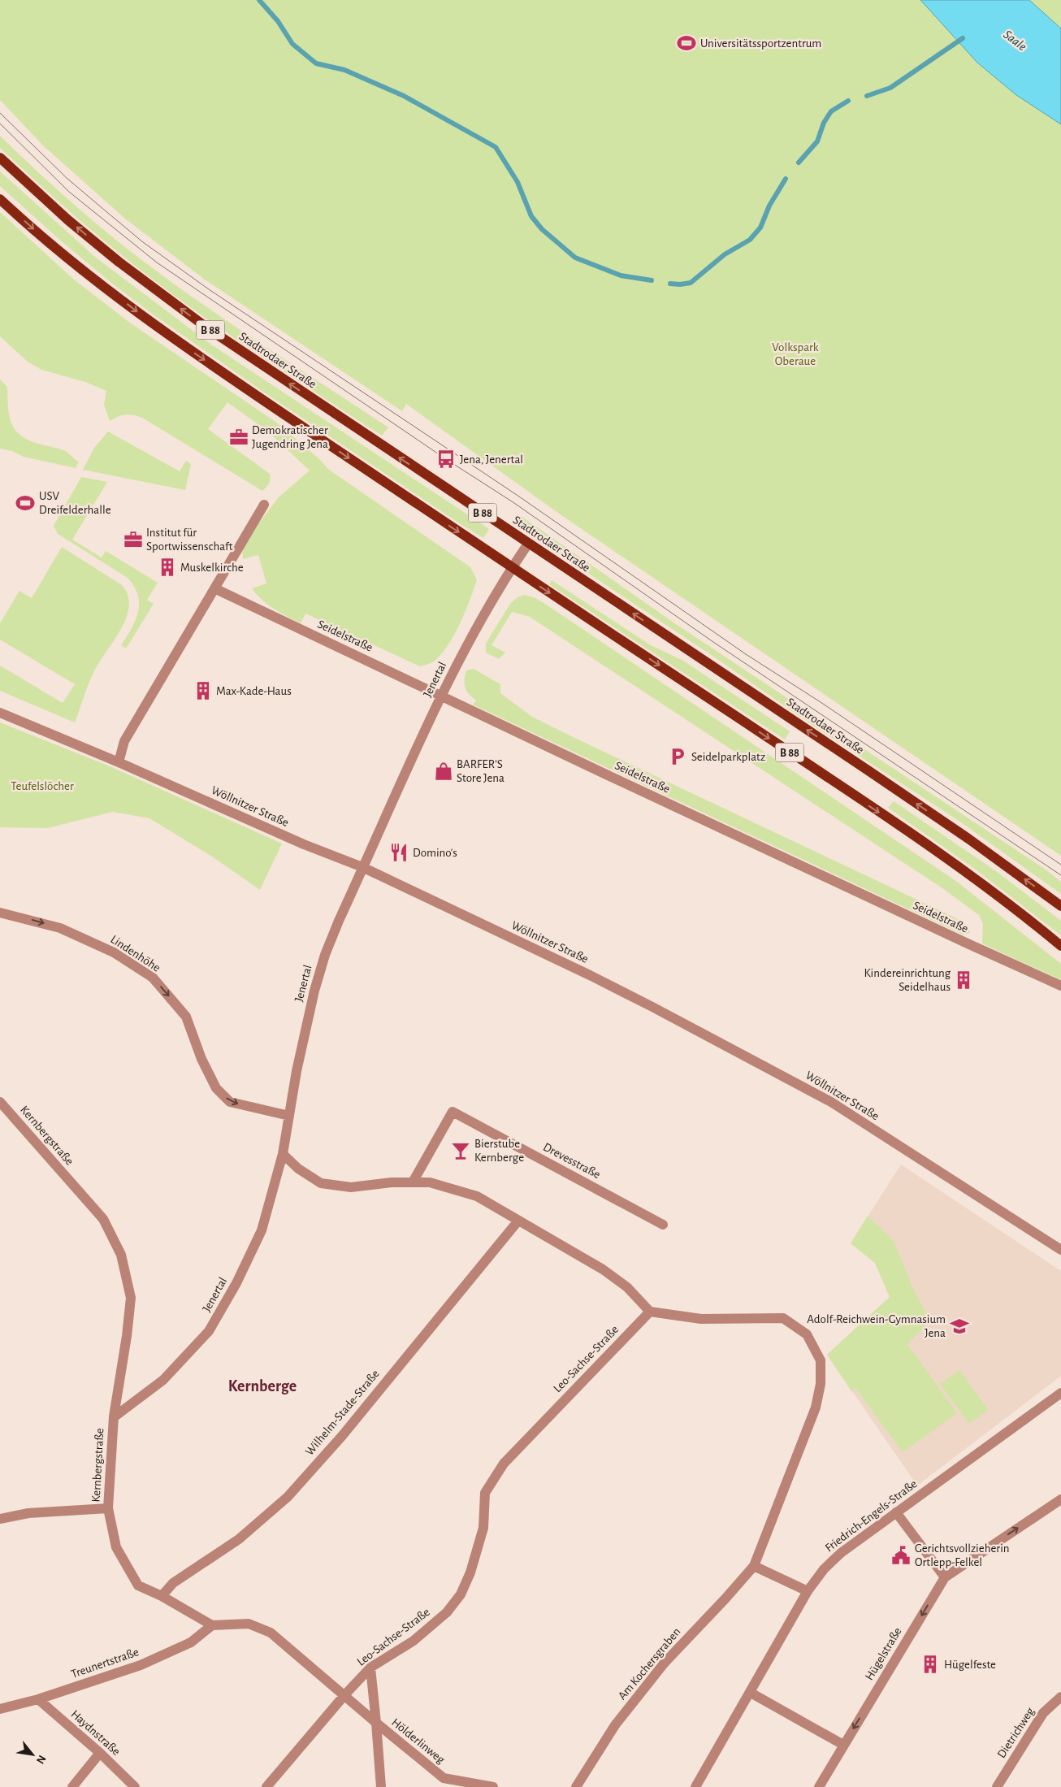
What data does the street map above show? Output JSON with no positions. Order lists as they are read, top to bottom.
{
  "streets": {
    "main road": ["B 88", "Stadtrodaer Straße"],
    "street": [
      "Seidelstraße",
      "Jenertal",
      "Wöllnitzer Straße",
      "Lindenhöhe",
      "Kernbergstraße",
      "Drevesstraße",
      "Leo-Sachse-Straße",
      "Wilhelm-Stade-Straße",
      "Friedrich-Engels-Straße",
      "Hügelstraße",
      "Treunertstraße",
      "Am Kochersgraben",
      "Haydnstraße",
      "Dietrichweg",
      "Hölderlinweg"
    ]
  },
  "crossings": [
    ["B 88", "Jenertal"],
    ["Stadtrodaer Straße", "Jenertal"],
    ["Seidelstraße", "Jenertal"],
    ["Jenertal", "Wöllnitzer Straße"],
    ["Jenertal", "Lindenhöhe"],
    ["Jenertal", "Kernbergstraße"],
    ["Kernbergstraße", "Wilhelm-Stade-Straße"],
    ["Kernbergstraße", "Treunertstraße"],
    ["Treunertstraße", "Haydnstraße"]
  ],
  "one_way": ["Lindenhöhe"],
  "districts": ["Kernberge"],
  "water": ["Saale"],
  "parks": ["Volkspark Oberaue", "Teufelslöcher"],
  "places": {
    "sports": ["Universitätssportzentrum", "USV Dreifelderhalle"],
    "office": ["Demokratischer Jugendring Jena", "Institut für Sportwissenschaft"],
    "bus stop": ["Jena, Jenertal"],
    "building": [
      "Muskelkirche",
      "Max-Kade-Haus",
      "Kindereinrichtung Seidelhaus",
      "Hügelfeste"
    ],
    "parking": ["Seidelparkplatz"],
    "shop": ["BARFER’S Store Jena"],
    "restaurant": ["Domino's"],
    "bar": ["Bierstube Kernberge"],
    "school or university": ["Adolf-Reichwein-Gymnasium Jena"],
    "public building": ["Gerichtsvollzieherin Ortlepp-Felkel"]
  },
  "north": "bottom right"
}
